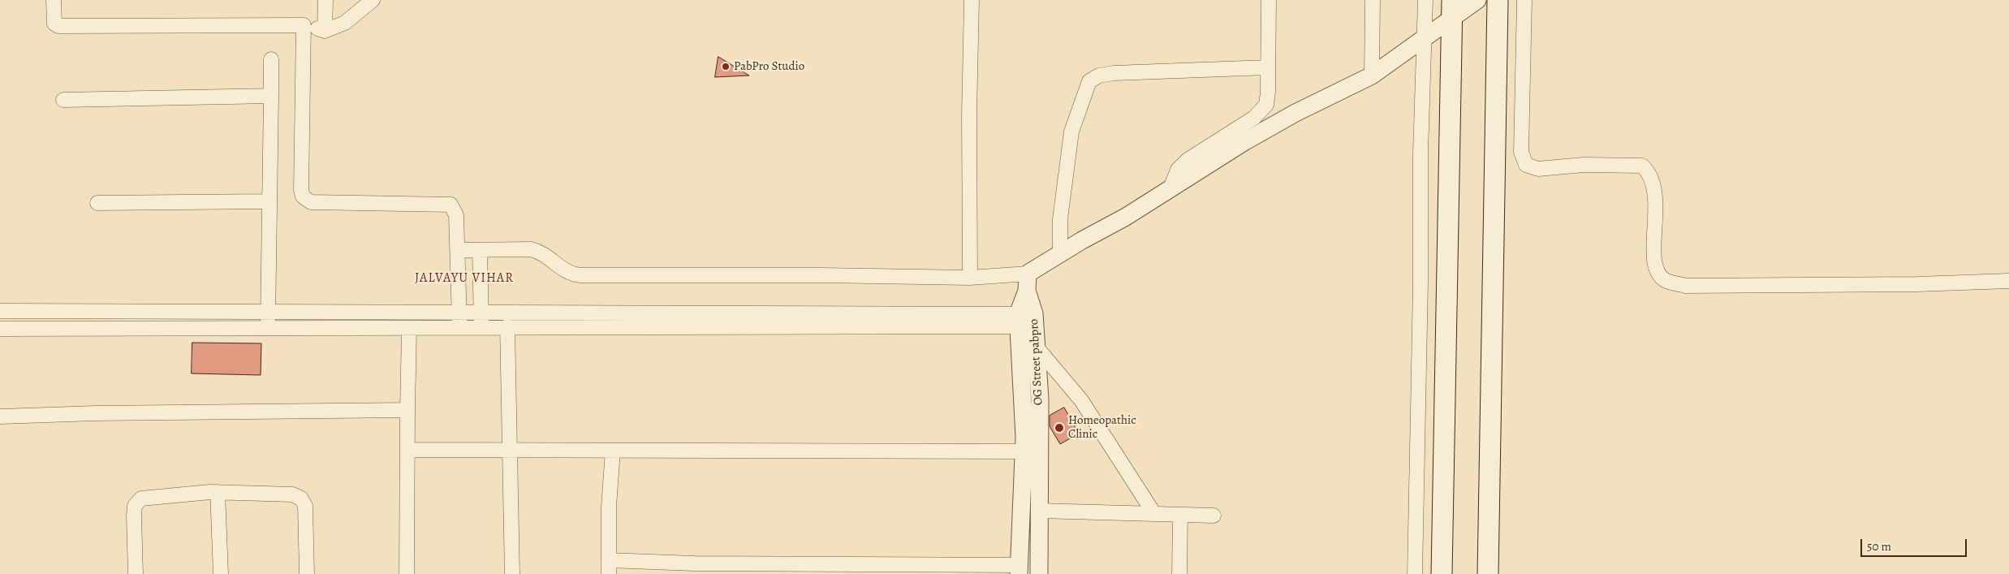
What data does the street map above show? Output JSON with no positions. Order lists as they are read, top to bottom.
{
  "streets": {
    "street": ["OG Street pabpro"]
  },
  "districts": ["JALVAYU VIHAR"],
  "places": ["PabPro Studio", "Homeopathic Clinic"],
  "scale_bar": "50 m"
}
